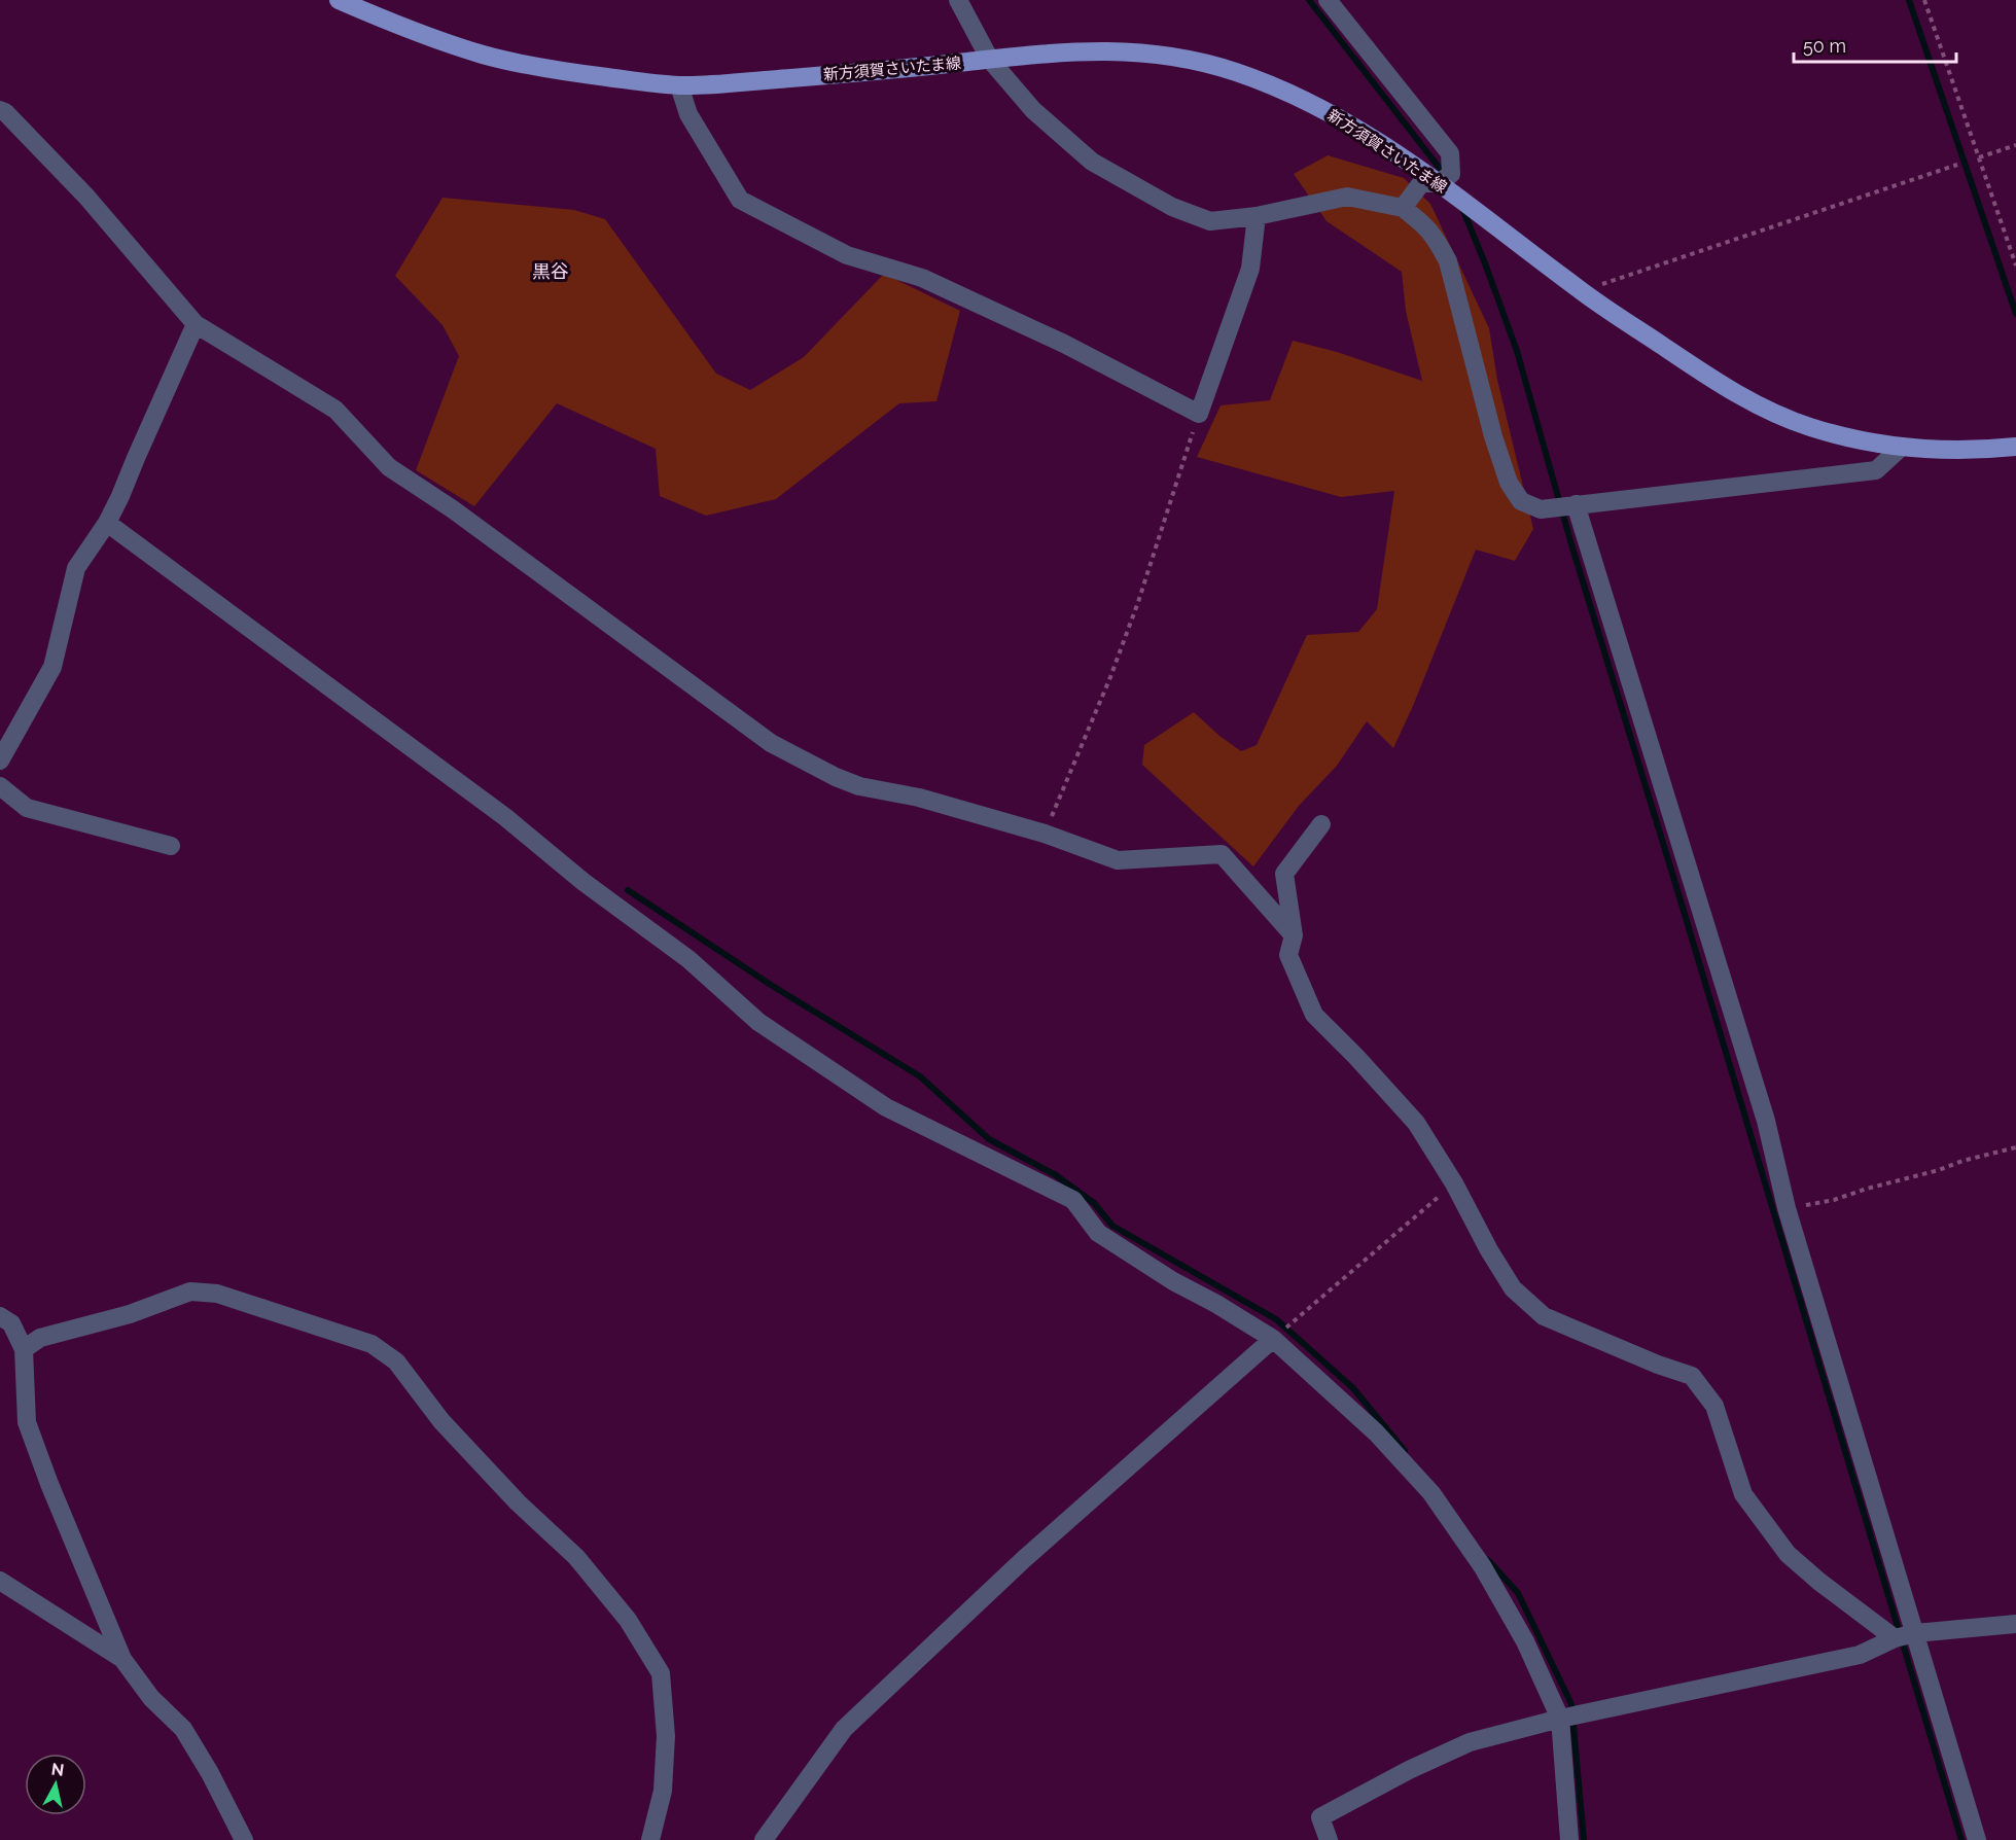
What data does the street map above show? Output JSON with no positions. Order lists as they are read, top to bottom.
{
  "streets": {
    "main road": ["新方須賀さいたま線"]
  },
  "districts": ["黒谷"],
  "scale_bar": "50 m",
  "north": "top"
}
